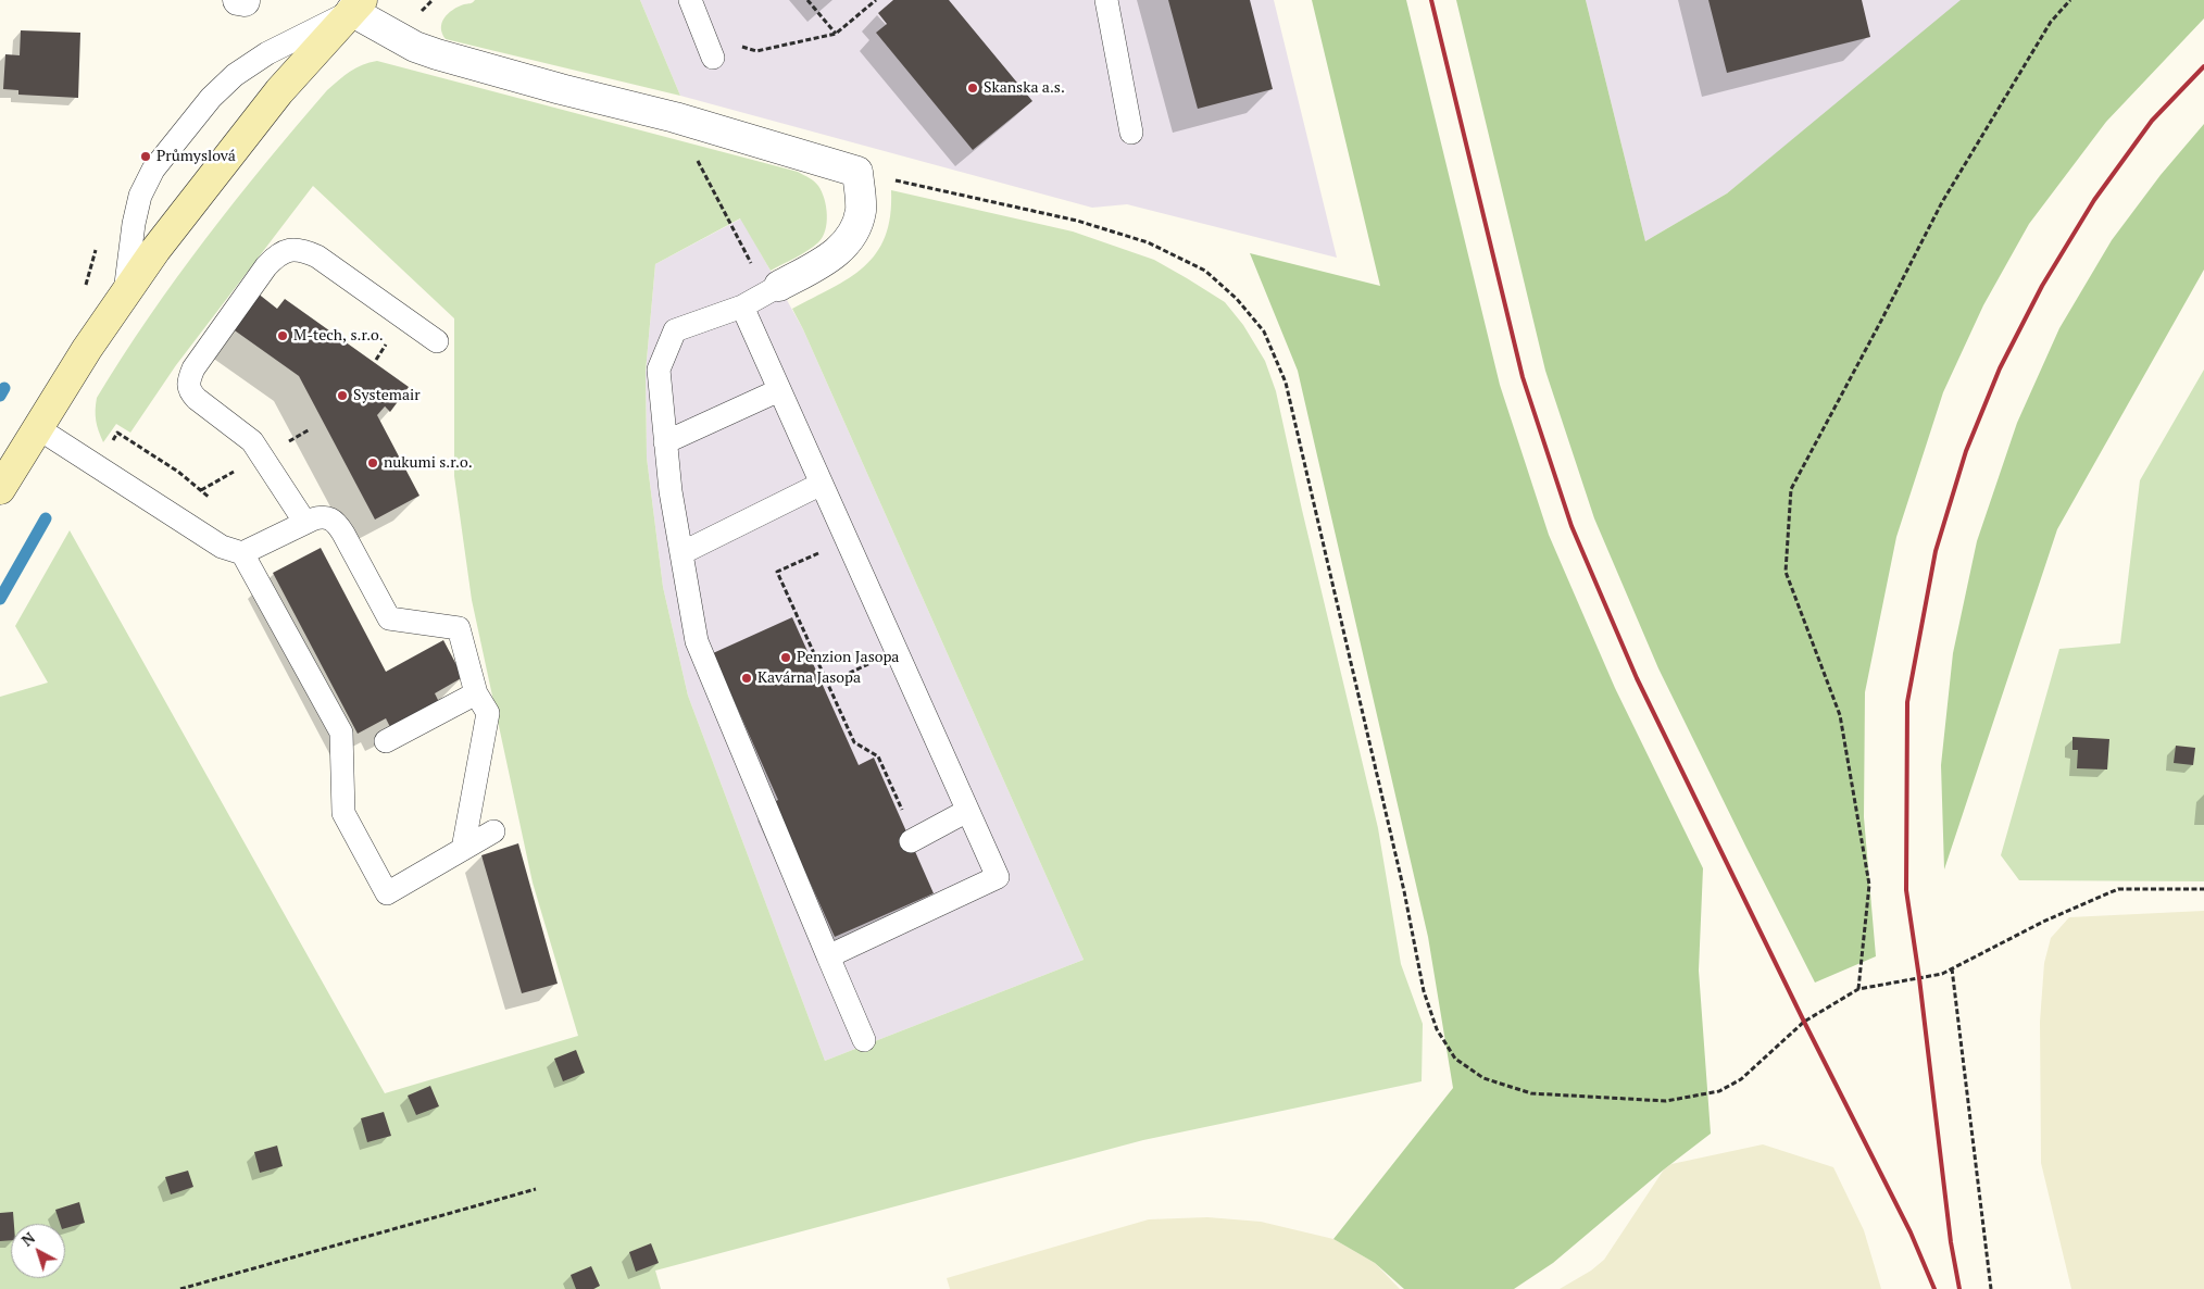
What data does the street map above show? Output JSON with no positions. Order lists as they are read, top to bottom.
{
  "places": [
    "Skanska a.s.",
    "Průmyslová",
    "M-tech, s.r.o.",
    "Systemair",
    "nukumi s.r.o.",
    "Penzion Jasopa",
    "Kavárna Jasopa"
  ],
  "north": "top left"
}
